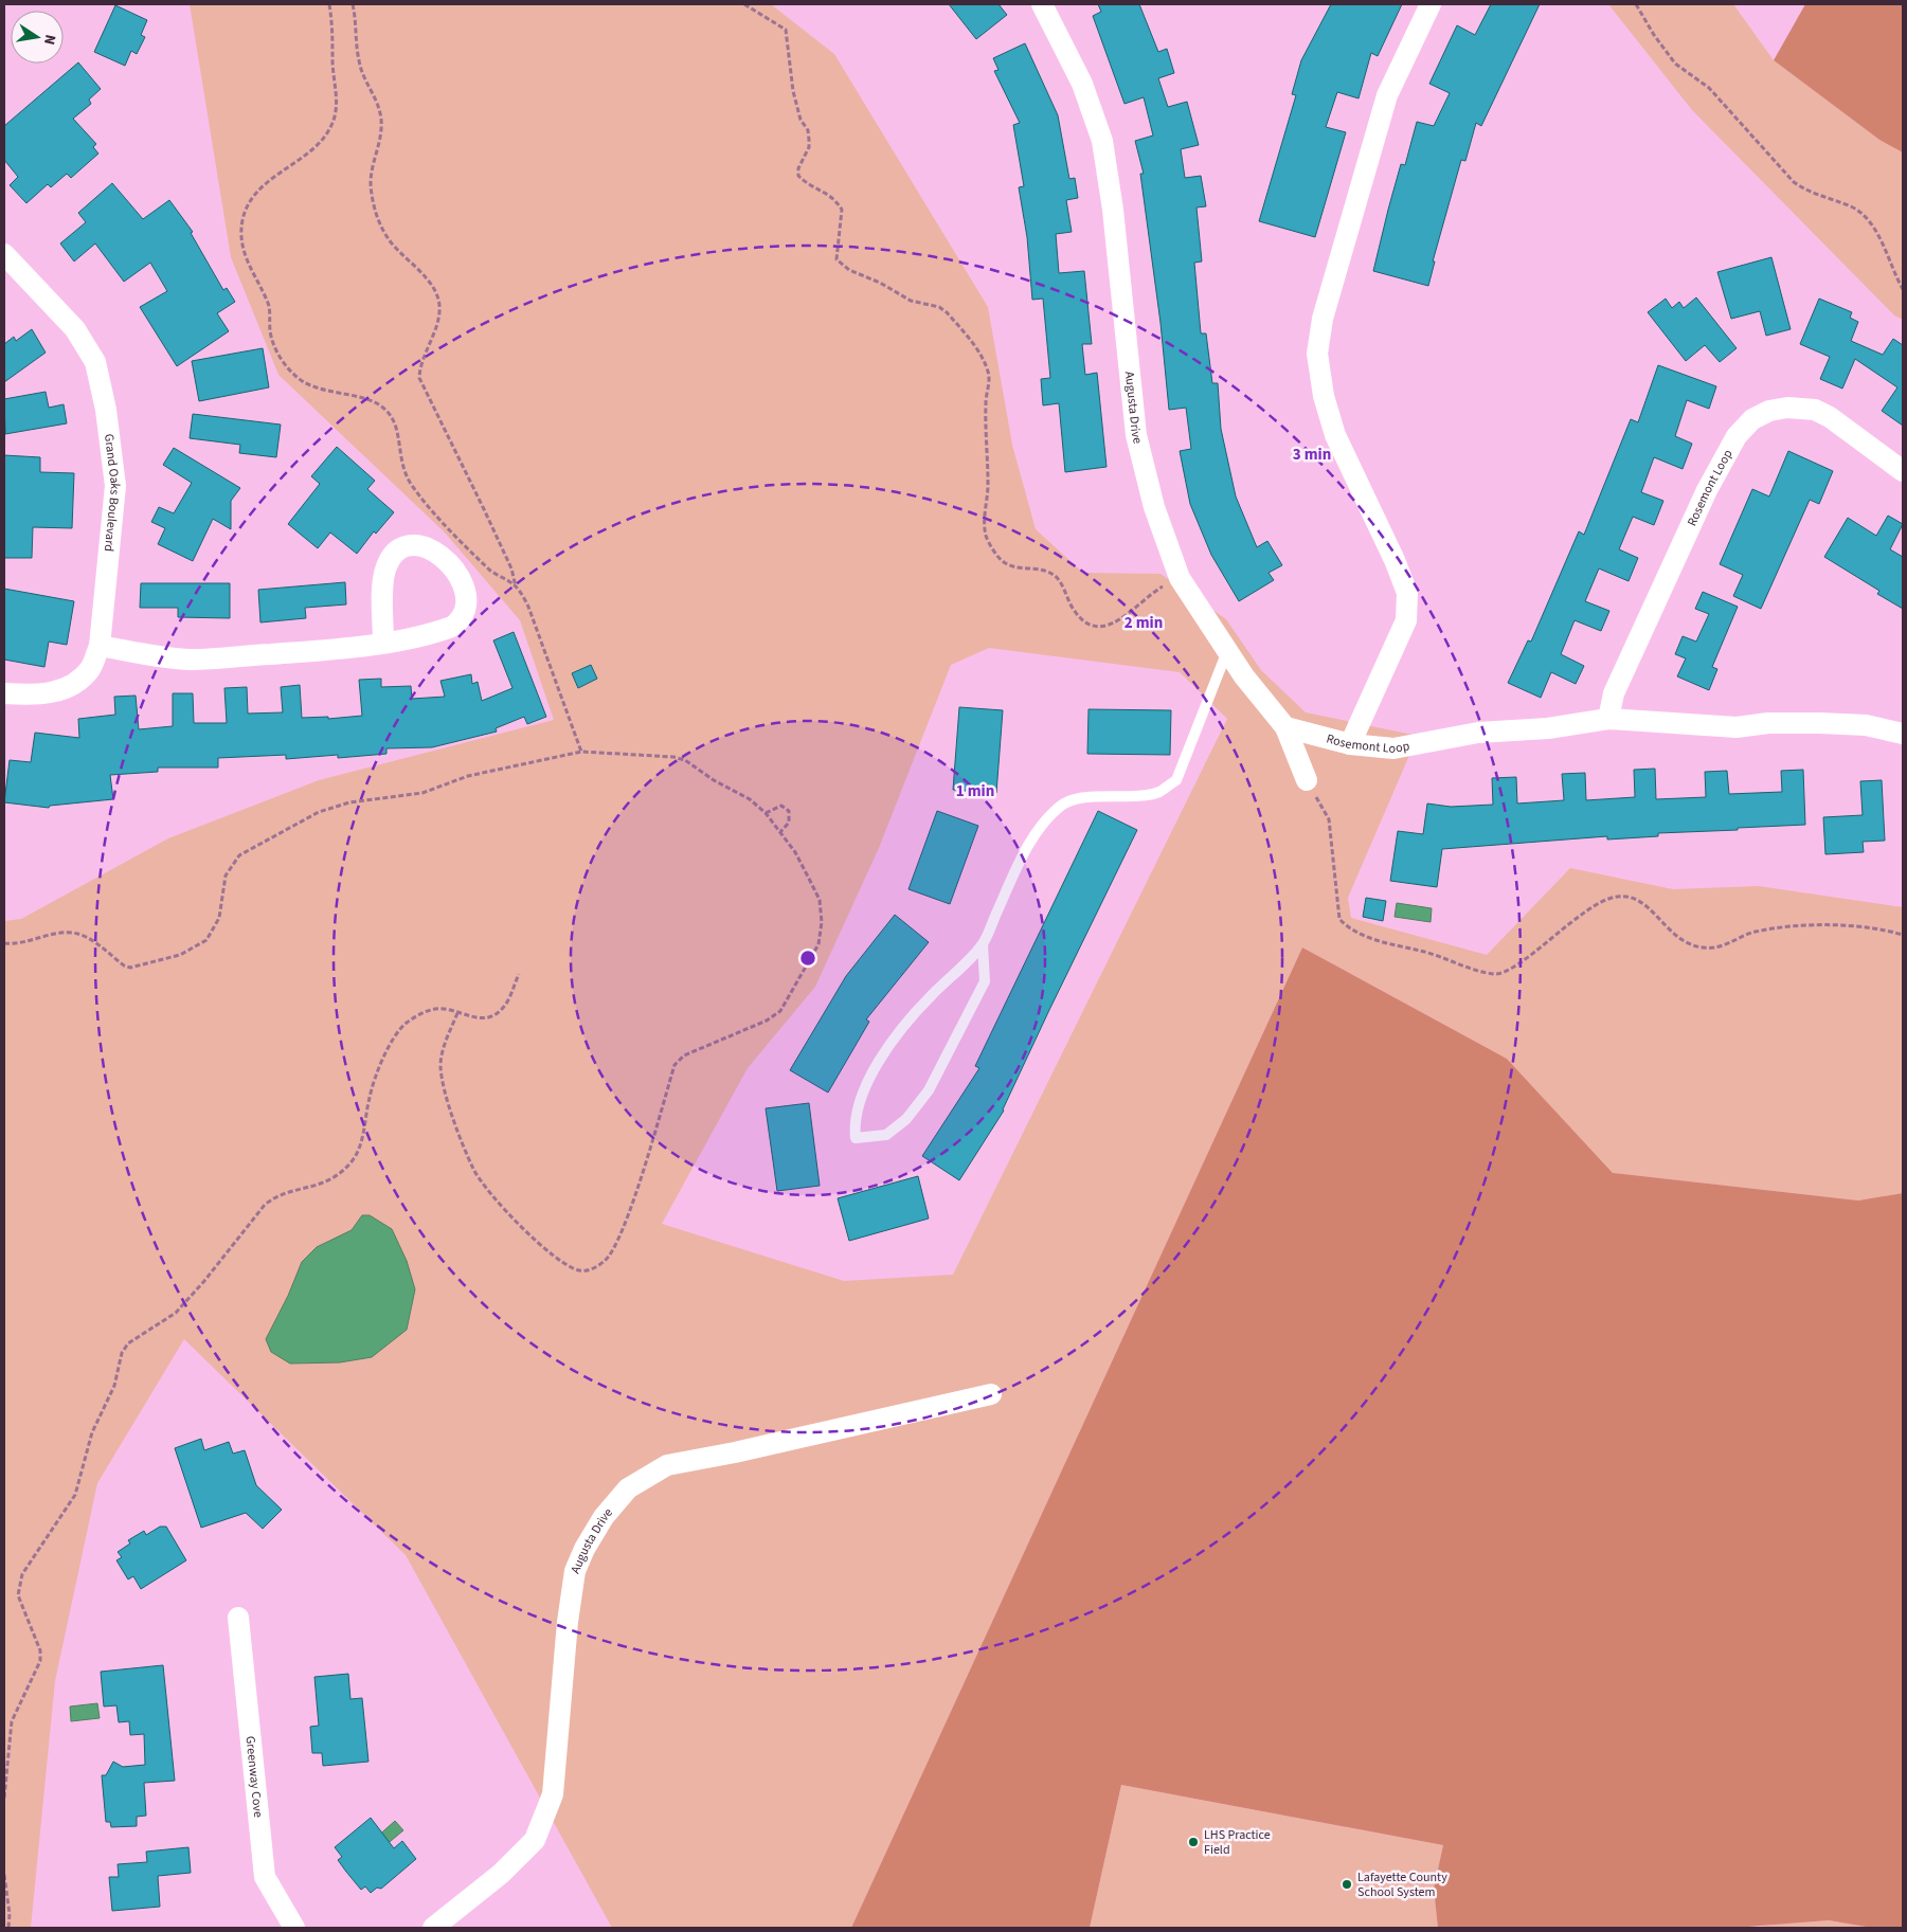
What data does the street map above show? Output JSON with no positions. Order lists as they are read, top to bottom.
{
  "streets": {
    "street": [
      "Augusta Drive",
      "Rosemont Loop",
      "Grand Oaks Boulevard",
      "Greenway Cove"
    ]
  },
  "crossings": [
    ["Augusta Drive", "Rosemont Loop"]
  ],
  "places": ["LHS Practice Field", "Lafayette County School System"],
  "north": "right",
  "rings": ["3 min", "2 min", "1 min"]
}
